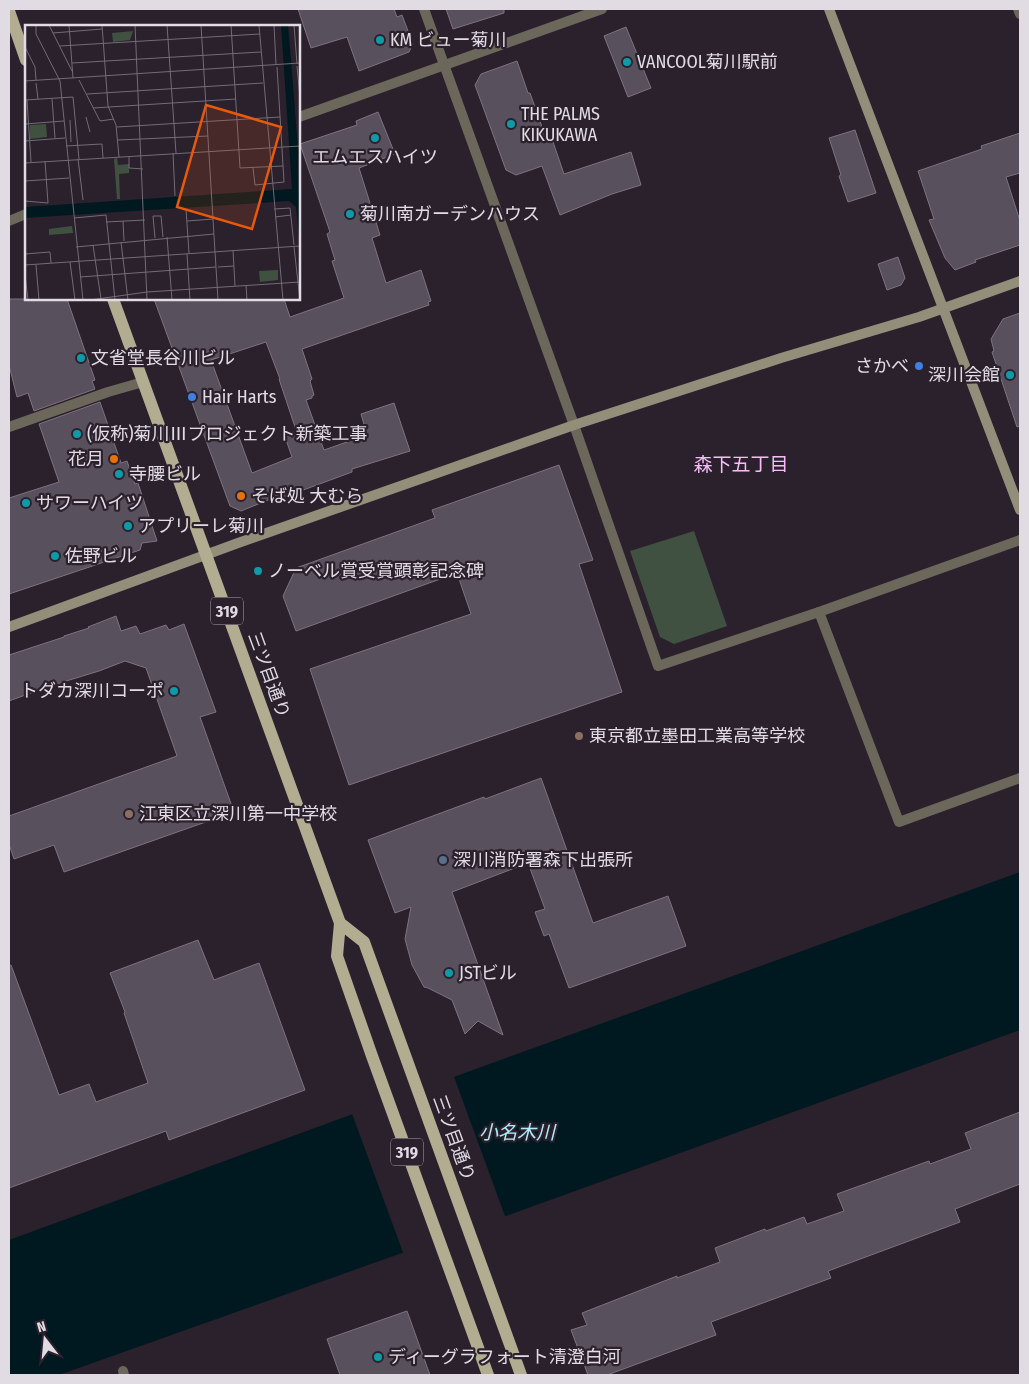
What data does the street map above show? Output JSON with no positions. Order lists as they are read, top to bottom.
{
  "streets": {
    "main road": ["319", "三ツ目通り"]
  },
  "districts": ["森下五丁目"],
  "water": ["小名木川"],
  "places": [
    "KM ビュー菊川",
    "VANCOOL菊川駅前",
    "THE PALMS KIKUKAWA",
    "エムエスハイツ",
    "菊川南ガーデンハウス",
    "文省堂長谷川ビル",
    "さかべ",
    "深川会館",
    "Hair Harts",
    "(仮称)菊川Ⅲプロジェクト新築工事",
    "花月",
    "寺腰ビル",
    "そば処 大むら",
    "サワーハイツ",
    "アプリーレ菊川",
    "佐野ビル",
    "ノーベル賞受賞顕彰記念碑",
    "トダカ深川コーポ",
    "東京都立墨田工業高等学校",
    "江東区立深川第一中学校",
    "深川消防署森下出張所",
    "JSTビル",
    "ディーグラフォート清澄白河"
  ],
  "north": "top"
}
